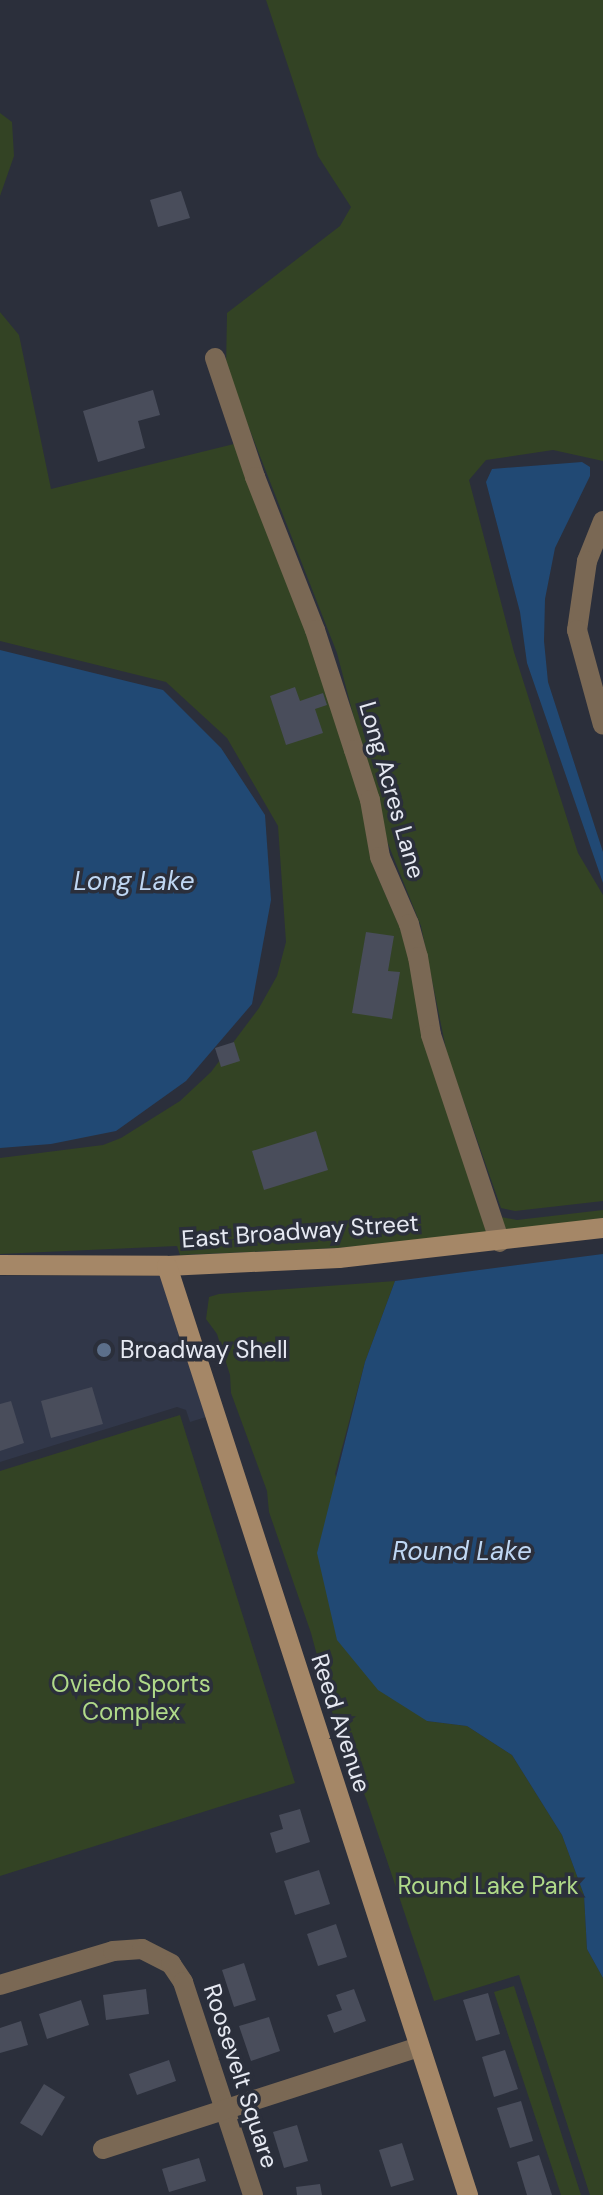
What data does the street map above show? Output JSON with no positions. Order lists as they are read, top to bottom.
{
  "streets": {
    "street": [
      "Long Acres Lane",
      "East Broadway Street",
      "Reed Avenue",
      "Roosevelt Square"
    ]
  },
  "crossings": [
    ["Long Acres Lane", "East Broadway Street"],
    ["East Broadway Street", "Reed Avenue"]
  ],
  "water": ["Long Lake", "Round Lake"],
  "parks": ["Oviedo Sports Complex", "Round Lake Park"],
  "places": ["Broadway Shell"]
}
